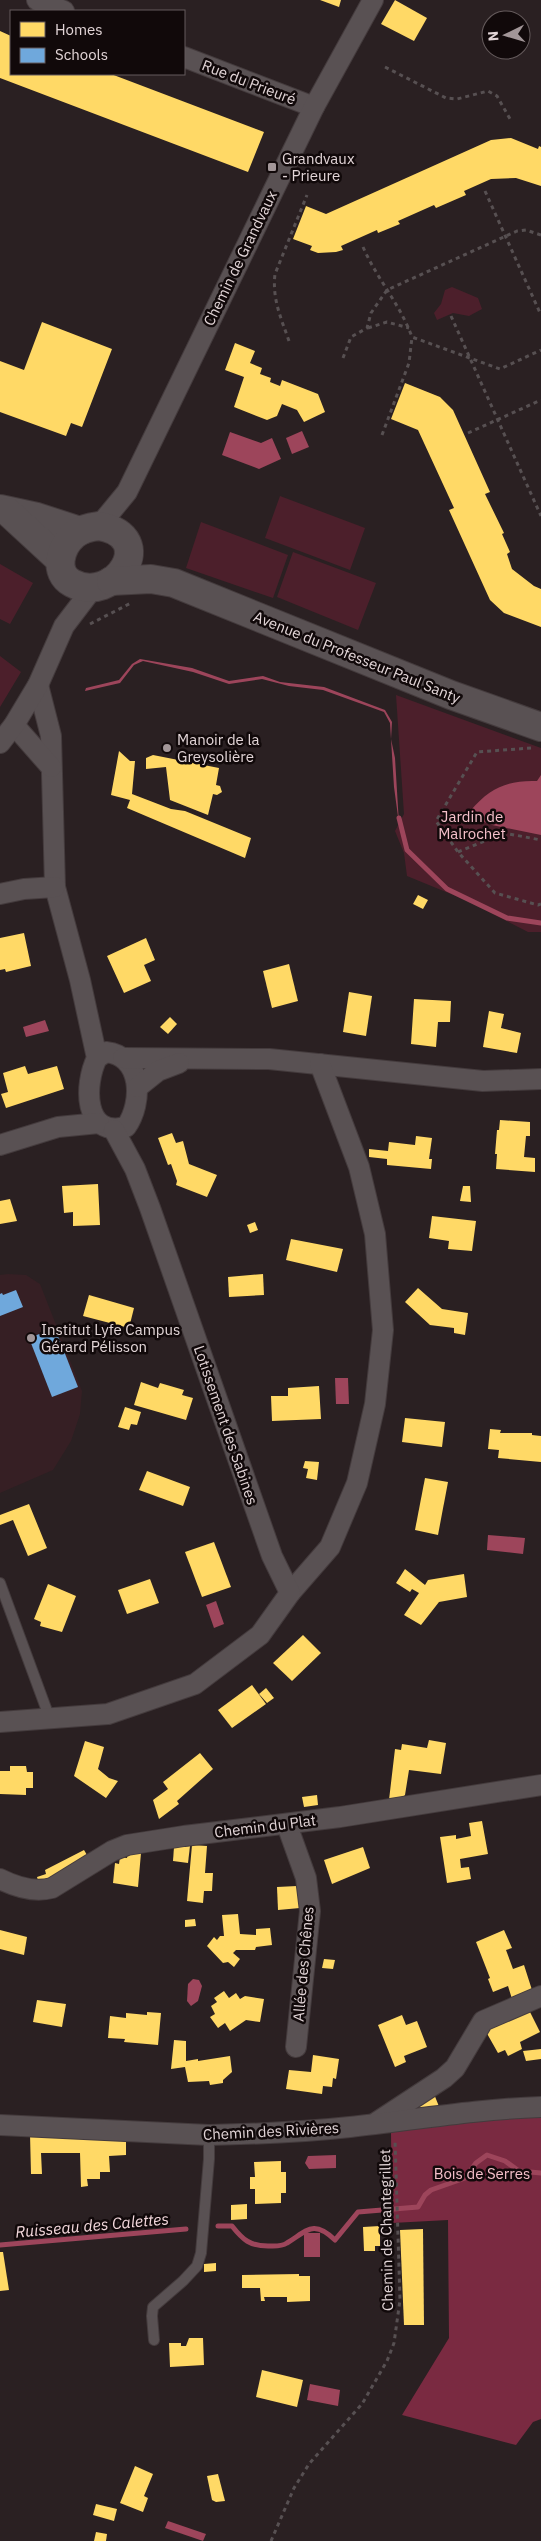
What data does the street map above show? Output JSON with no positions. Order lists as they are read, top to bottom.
{
  "streets": {
    "main road": ["Avenue du Professeur Paul Santy"],
    "street": [
      "Rue du Prieuré",
      "Chemin de Grandvaux",
      "Lotissement des Sabines",
      "Chemin du Plat",
      "Allée des Chênes",
      "Chemin des Rivières"
    ],
    "path": ["Chemin de Chantegrillet"]
  },
  "crossings": [
    ["Rue du Prieuré", "Chemin de Grandvaux"],
    ["Chemin de Grandvaux", "Avenue du Professeur Paul Santy"],
    ["Chemin du Plat", "Allée des Chênes"],
    ["Chemin des Rivières", "Chemin de Chantegrillet"]
  ],
  "water": ["Ruisseau des Calettes"],
  "parks": ["Jardin de Malrochet", "Bois de Serres"],
  "places": {
    "transit": ["Grandvaux - Prieure"],
    "other": ["Manoir de la Greysolière", "Institut Lyfe Campus Gérard Pélisson"]
  },
  "legend": ["Homes", "Schools"],
  "north": "left"
}
